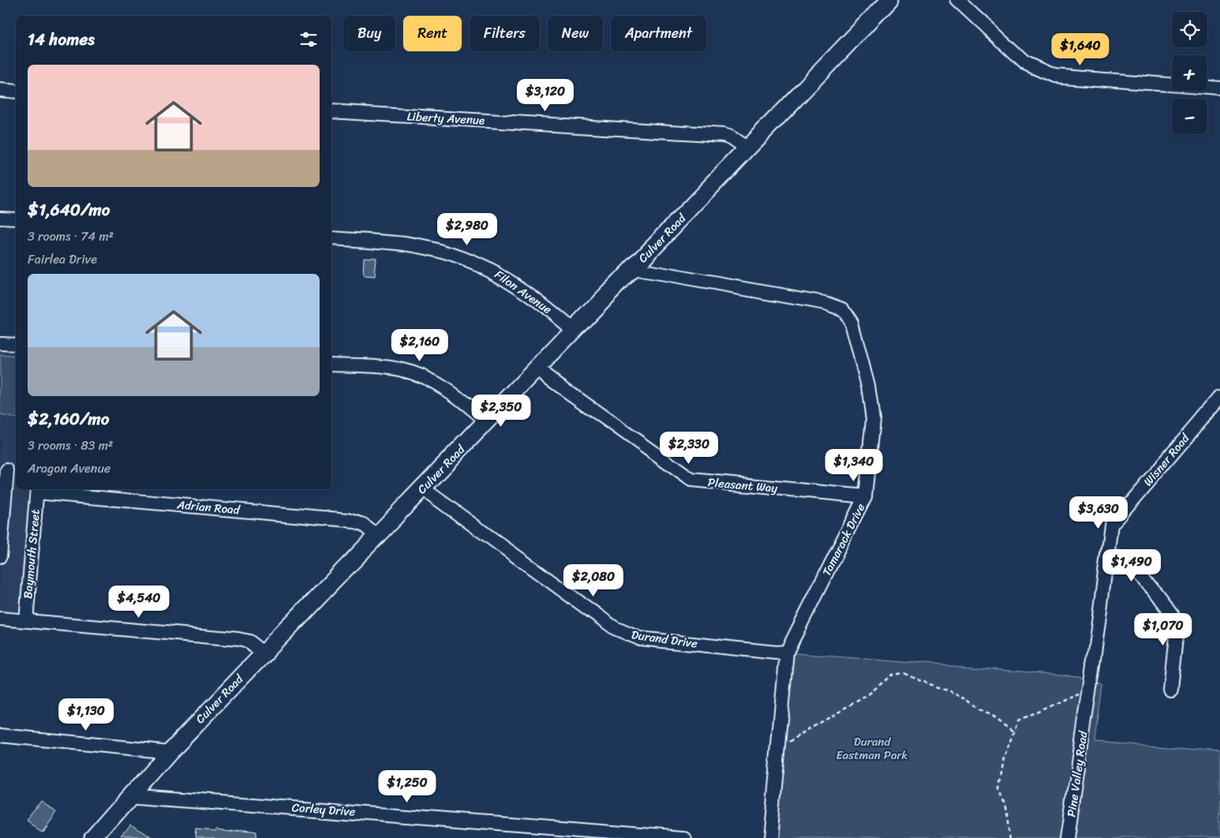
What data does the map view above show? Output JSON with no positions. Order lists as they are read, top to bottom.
{
  "streets": {
    "main road": ["Culver Road"],
    "street": [
      "Liberty Avenue",
      "Filon Avenue",
      "Wisner Road",
      "Pleasant Way",
      "Adrian Road",
      "Tamarack Drive",
      "Baymouth Street",
      "Durand Drive",
      "Pine Valley Road",
      "Corley Drive"
    ]
  },
  "crossings": [
    ["Liberty Avenue", "Culver Road"],
    ["Culver Road", "Filon Avenue"],
    ["Culver Road", "Pleasant Way"],
    ["Culver Road", "Adrian Road"],
    ["Culver Road", "Tamarack Drive"],
    ["Culver Road", "Durand Drive"],
    ["Culver Road", "Corley Drive"],
    ["Wisner Road", "Pine Valley Road"],
    ["Pleasant Way", "Tamarack Drive"],
    ["Adrian Road", "Baymouth Street"],
    ["Tamarack Drive", "Durand Drive"]
  ],
  "parks": ["Durand Eastman Park"],
  "page": {
    "map_buttons": ["+", "−"],
    "chip": [
      "Buy",
      "Rent",
      "Filters",
      "New",
      "Apartment"
    ],
    "heading": "14 homes",
    "price": [
      "$1,640",
      "$3,120",
      "$2,980",
      "$2,160",
      "$2,350",
      "$2,330",
      "$1,340",
      "$3,630",
      "$1,490",
      "$2,080",
      "$4,540",
      "$1,070",
      "$1,130",
      "$1,250"
    ],
    "list": [
      {
        "name": "$1,640/mo",
        "note": "3 rooms · 74 m² · Fairlea Drive"
      },
      {
        "name": "$2,160/mo",
        "note": "3 rooms · 83 m² · Aragon Avenue"
      }
    ]
  }
}
